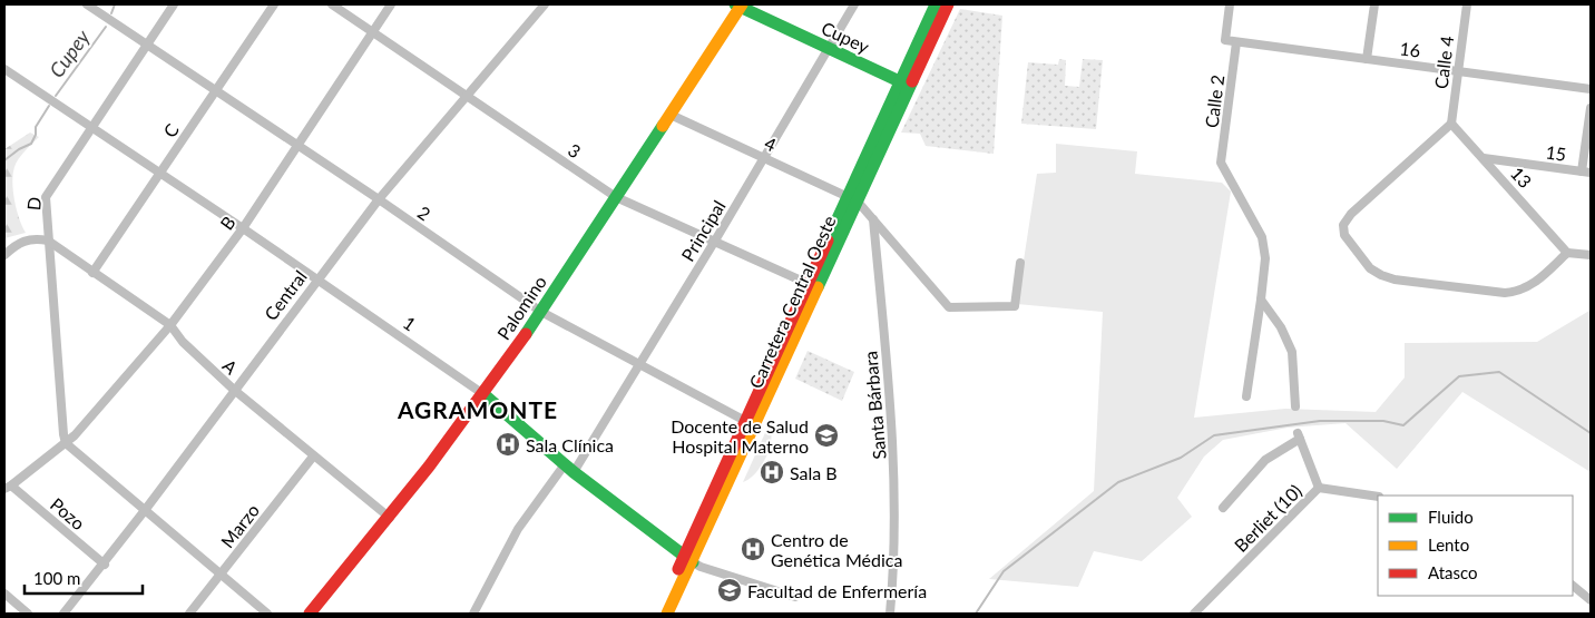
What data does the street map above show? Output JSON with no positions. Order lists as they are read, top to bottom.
{
  "streets": {
    "street": [
      "Cupey",
      "16",
      "Calle 4",
      "Calle 2",
      "C",
      "4",
      "3",
      "15",
      "13",
      "D",
      "2",
      "B",
      "Principal",
      "Central",
      "Carretera Central Oeste",
      "Palomino",
      "1",
      "A",
      "Santa Bárbara",
      "Pozo",
      "Berliet (10)",
      "Marzo"
    ]
  },
  "crossings": [
    ["Cupey", "Principal"],
    ["Cupey", "Carretera Central Oeste"],
    ["Cupey", "Palomino"],
    ["16", "Calle 4"],
    ["16", "Calle 2"],
    ["Calle 4", "13"],
    ["C", "2"],
    ["C", "1"],
    ["C", "A"],
    ["4", "Principal"],
    ["4", "Carretera Central Oeste"],
    ["4", "Palomino"],
    ["3", "B"],
    ["3", "Principal"],
    ["3", "Central"],
    ["3", "Carretera Central Oeste"],
    ["3", "Palomino"],
    ["15", "13"],
    ["D", "2"],
    ["D", "B"],
    ["D", "1"],
    ["D", "A"],
    ["2", "B"],
    ["2", "Principal"],
    ["2", "Central"],
    ["2", "Carretera Central Oeste"],
    ["2", "Palomino"],
    ["B", "1"],
    ["B", "A"],
    ["B", "Pozo"],
    ["Principal", "1"],
    ["Central", "1"],
    ["Central", "A"],
    ["Central", "Pozo"],
    ["Carretera Central Oeste", "1"],
    ["Palomino", "1"],
    ["Palomino", "A"],
    ["A", "Marzo"]
  ],
  "districts": ["AGRAMONTE"],
  "water": ["Cupey"],
  "places": {
    "school or university": ["Docente de Salud Hospital Materno", "Facultad de Enfermería"],
    "hospital": ["Sala Clínica", "Sala B", "Centro de Genética Médica"]
  },
  "legend": ["Fluido", "Lento", "Atasco"],
  "scale_bar": "100 m"
}
